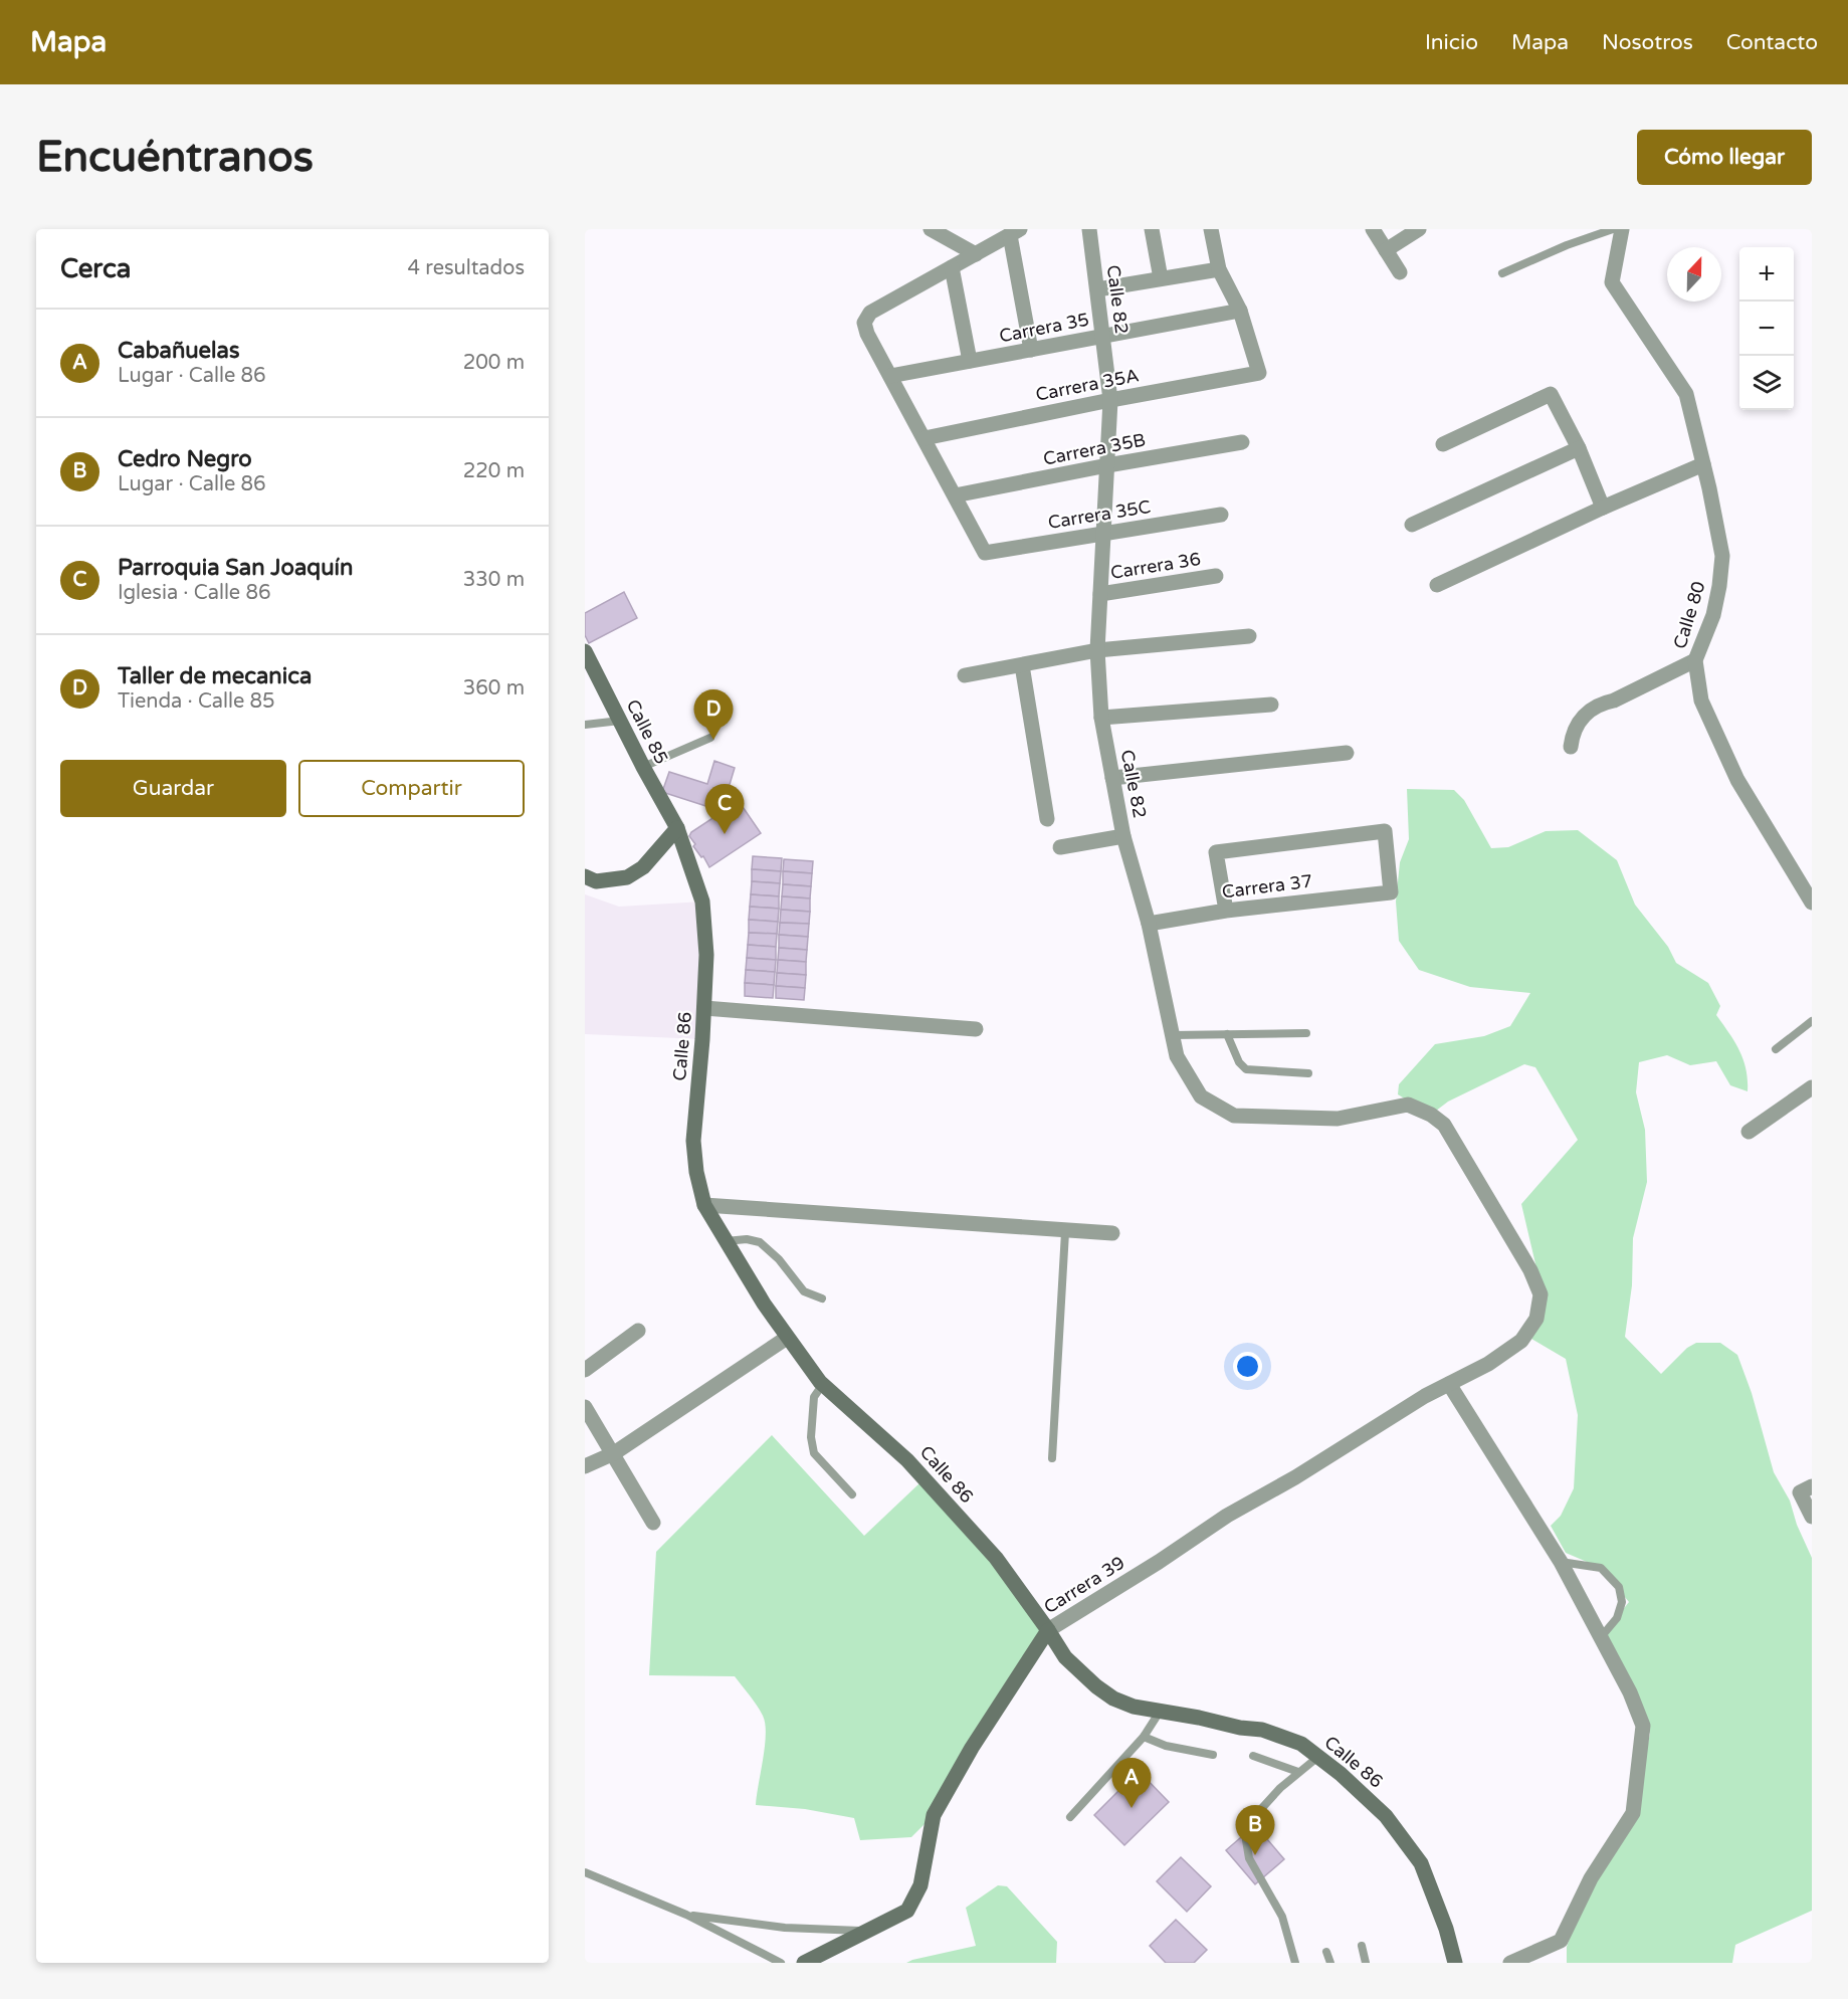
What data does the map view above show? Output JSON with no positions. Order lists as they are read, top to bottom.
{
  "streets": {
    "main road": ["Calle 85", "Calle 86", "Carrera 39"],
    "street": [
      "Calle 82",
      "Carrera 35",
      "Carrera 35A",
      "Carrera 35B",
      "Carrera 35C",
      "Carrera 36",
      "Calle 80",
      "Carrera 37"
    ]
  },
  "crossings": [
    ["Calle 82", "Carrera 35"],
    ["Calle 82", "Carrera 35A"],
    ["Calle 82", "Carrera 35B"],
    ["Calle 82", "Carrera 35C"],
    ["Calle 82", "Carrera 36"],
    ["Calle 82", "Carrera 37"],
    ["Calle 82", "Carrera 39"],
    ["Carrera 35", "Carrera 35A"],
    ["Carrera 35B", "Carrera 35C"],
    ["Calle 85", "Calle 86"],
    ["Calle 86", "Carrera 39"]
  ],
  "north": "top",
  "page": {
    "header": "Mapa",
    "nav": [
      "Inicio",
      "Mapa",
      "Nosotros",
      "Contacto"
    ],
    "buttons": [
      "Cómo llegar",
      ["Guardar", "Compartir"]
    ],
    "title": "Encuéntranos",
    "heading": ["Cerca", "4 resultados"],
    "map_buttons": ["+", "−"],
    "list": [
      {
        "mark": "A",
        "name": "Cabañuelas",
        "note": "Lugar · Calle 86",
        "value": "200 m"
      },
      {
        "mark": "B",
        "name": "Cedro Negro",
        "note": "Lugar · Calle 86",
        "value": "220 m"
      },
      {
        "mark": "C",
        "name": "Parroquia San Joaquín",
        "note": "Iglesia · Calle 86",
        "value": "330 m"
      },
      {
        "mark": "D",
        "name": "Taller de mecanica",
        "note": "Tienda · Calle 85",
        "value": "360 m"
      }
    ],
    "pins": [
      "D",
      "C",
      "A",
      "B"
    ]
  }
}
